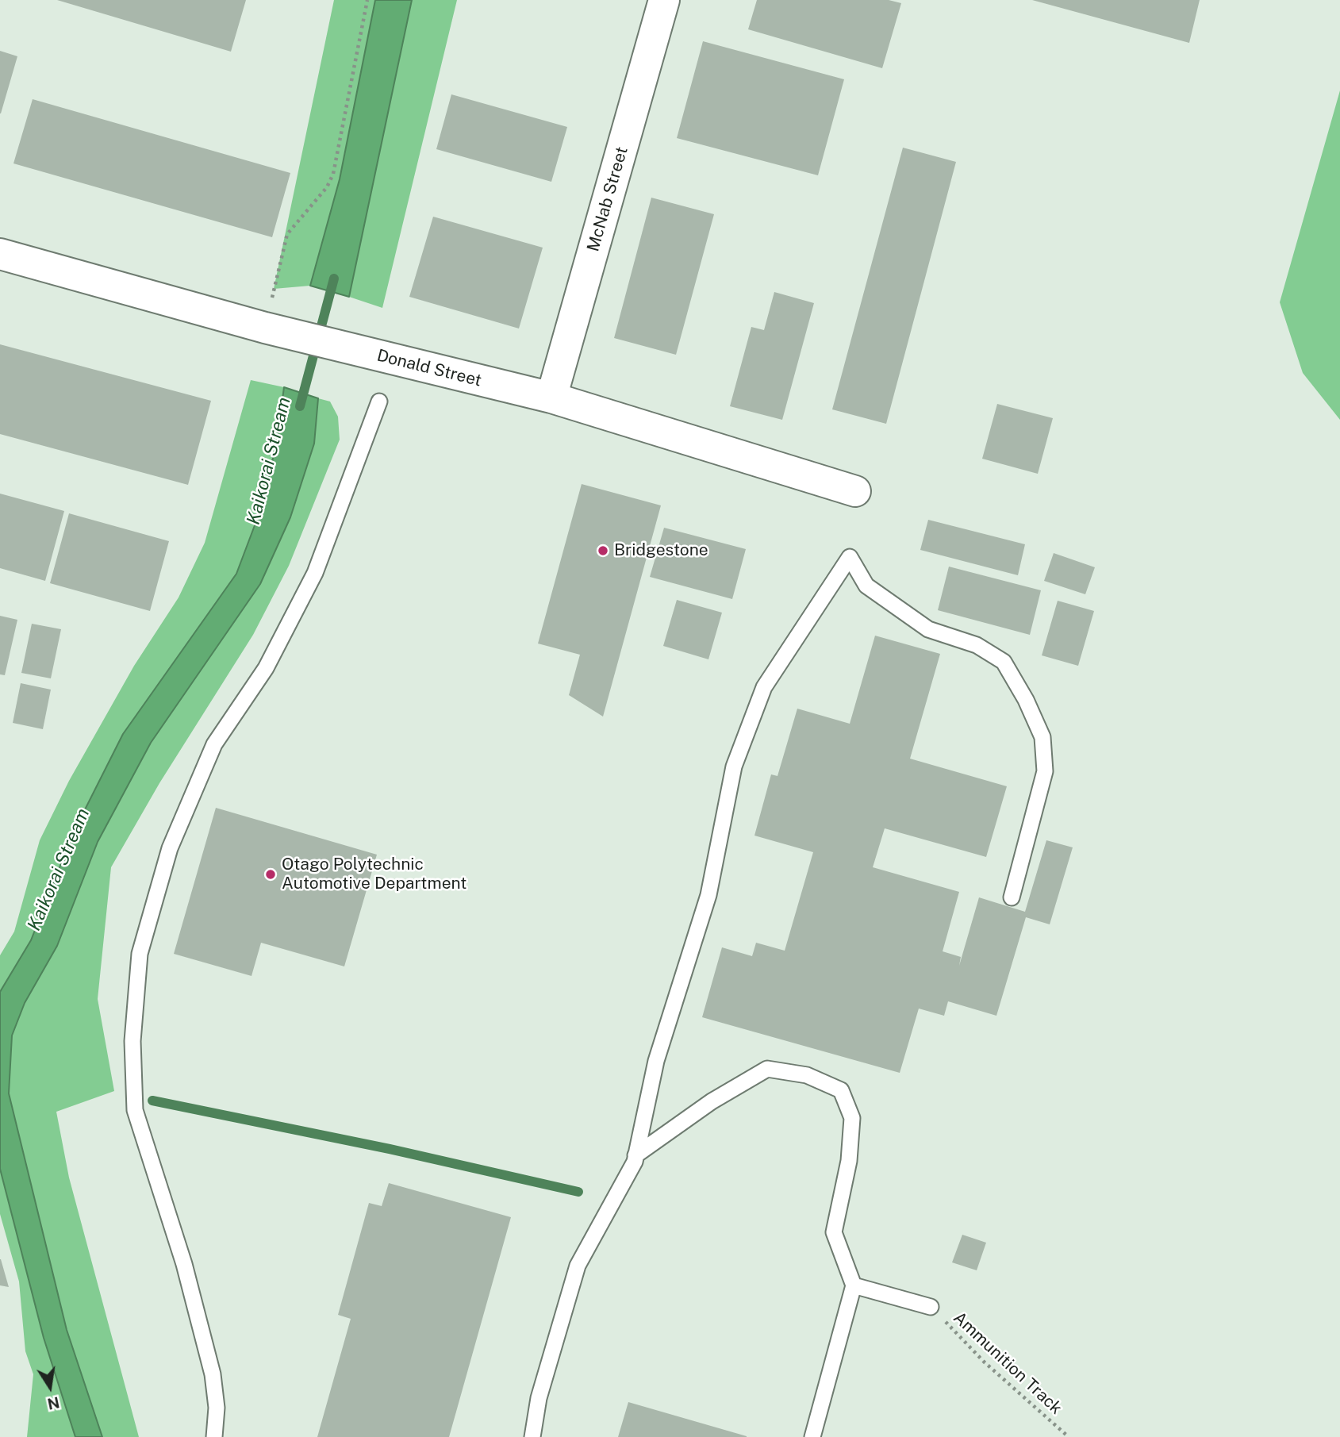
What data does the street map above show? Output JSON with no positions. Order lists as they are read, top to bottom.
{
  "streets": {
    "street": ["McNab Street", "Donald Street"],
    "path": ["Ammunition Track"]
  },
  "crossings": [
    ["McNab Street", "Donald Street"]
  ],
  "water": ["Kaikorai Stream"],
  "places": ["Bridgestone", "Otago Polytechnic Automotive Department"],
  "north": "bottom"
}
